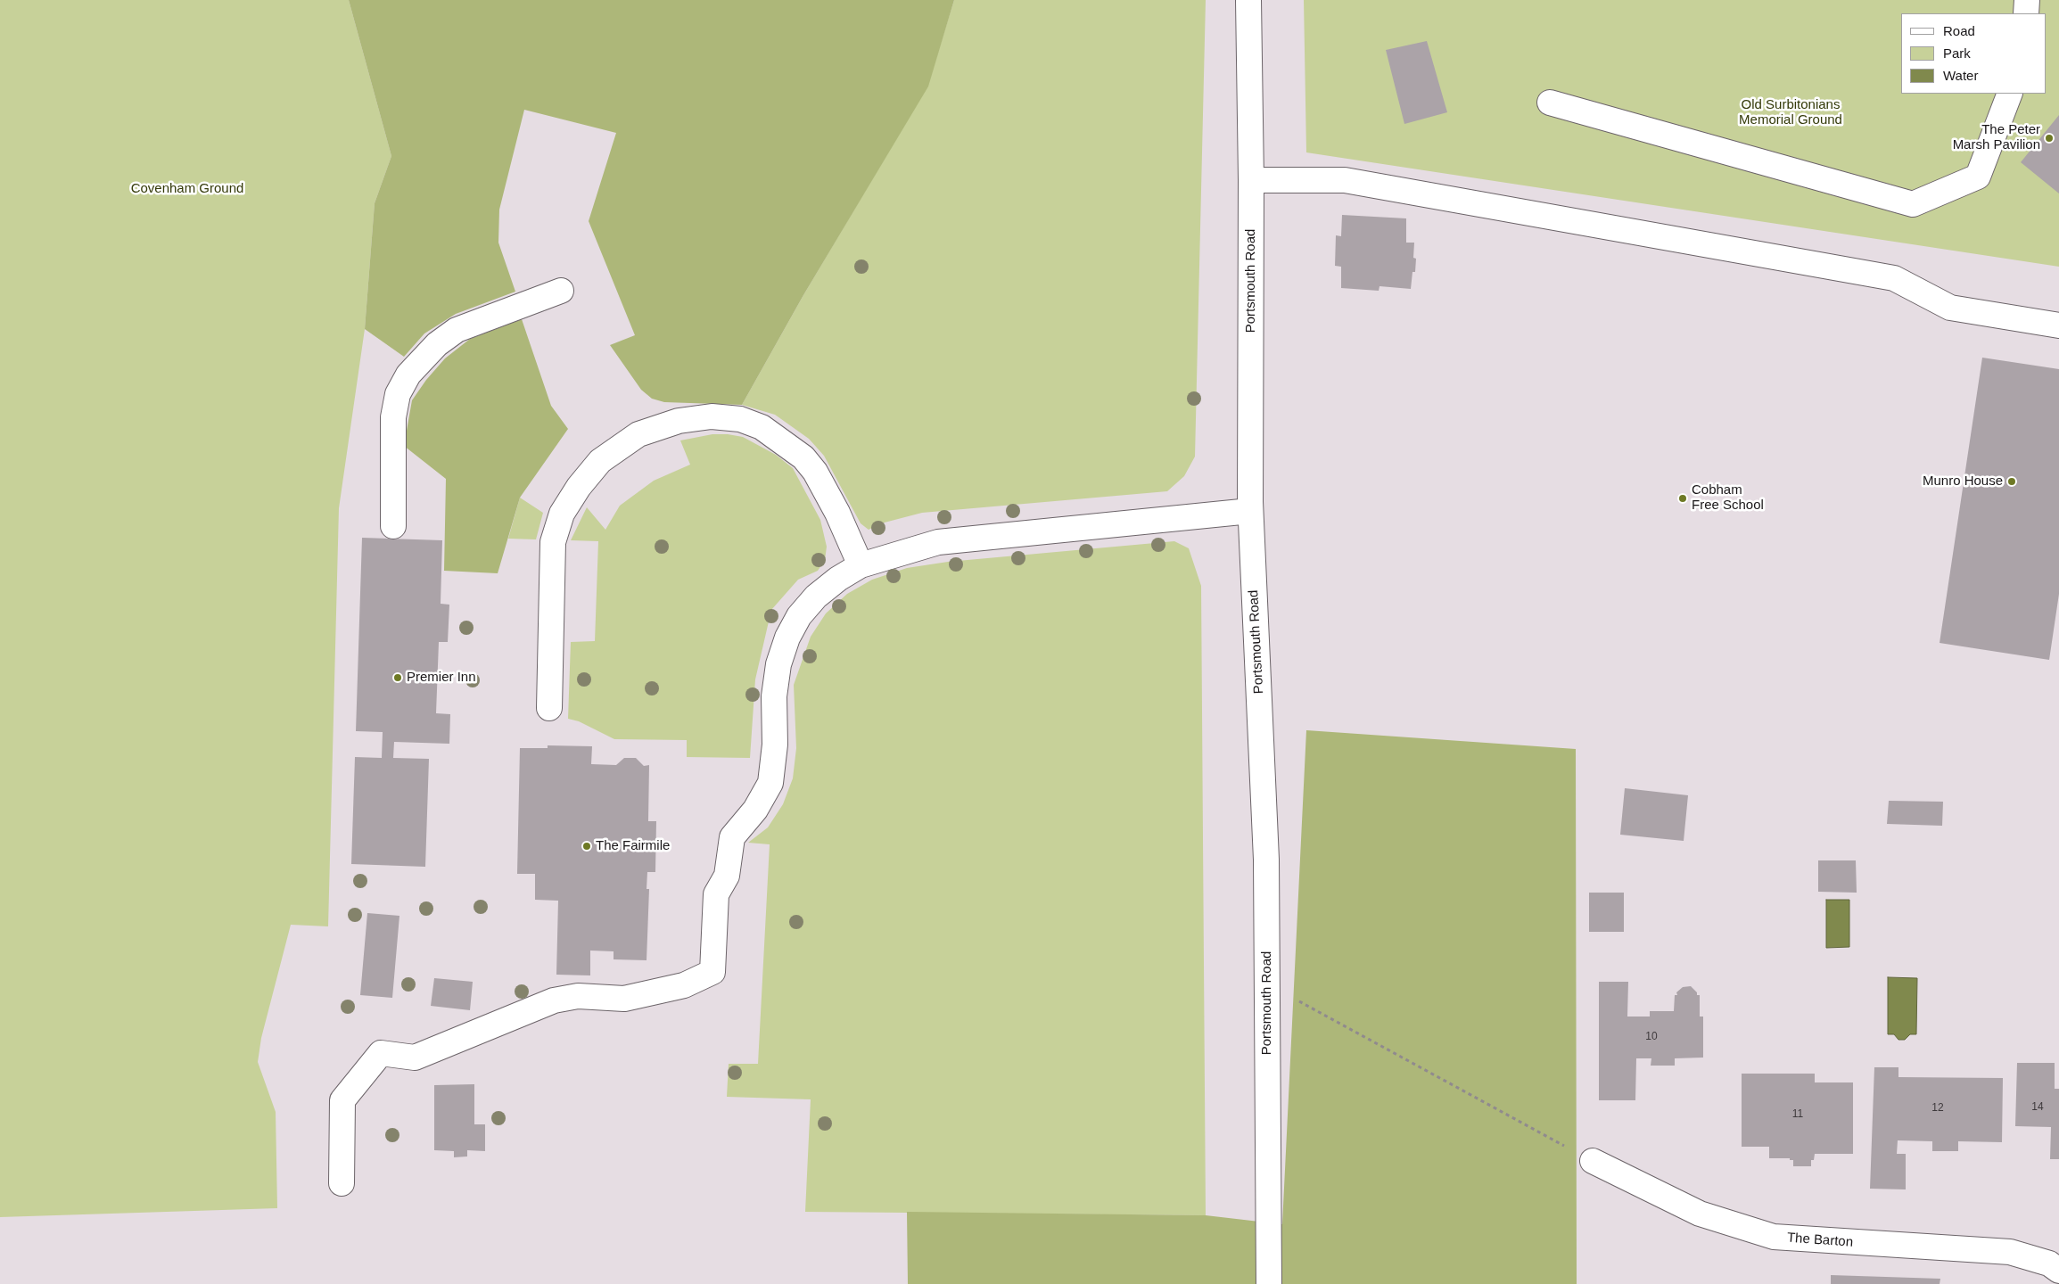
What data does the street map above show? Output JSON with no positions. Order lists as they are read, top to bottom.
{
  "streets": {
    "main road": ["Portsmouth Road", "The Barton"]
  },
  "parks": ["Old Surbitonians Memorial Ground", "Covenham Ground"],
  "places": [
    "The Peter Marsh Pavilion",
    "Munro House",
    "Cobham Free School",
    "Premier Inn",
    "The Fairmile"
  ],
  "house_numbers": [
    "10",
    "14",
    "12",
    "11"
  ],
  "legend": ["Road", "Park", "Water"]
}
